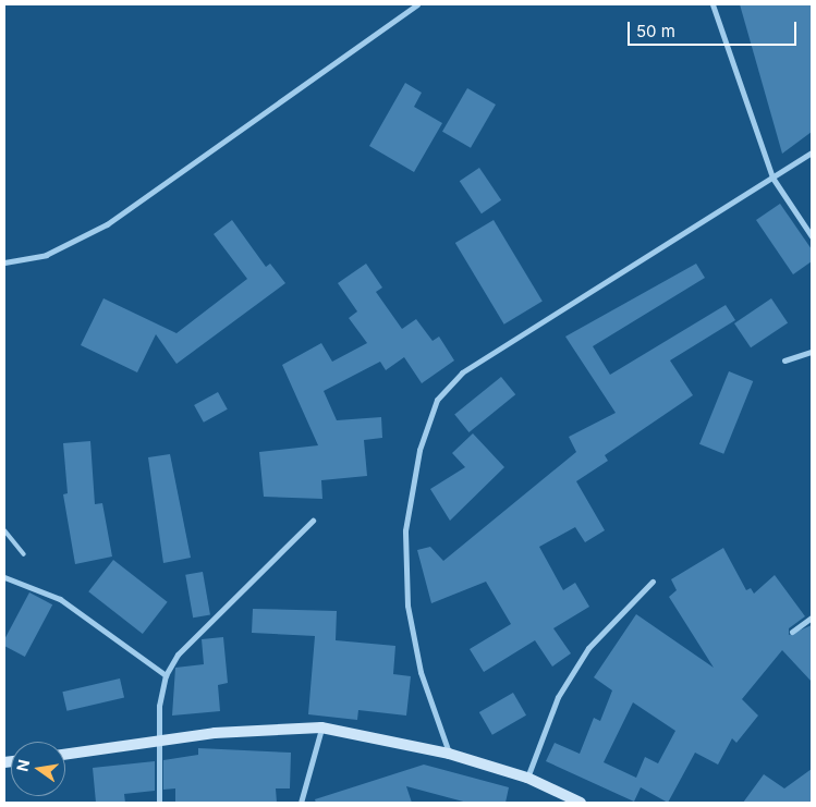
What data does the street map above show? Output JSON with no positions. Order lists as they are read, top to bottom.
{
  "scale_bar": "50 m",
  "north": "left"
}
